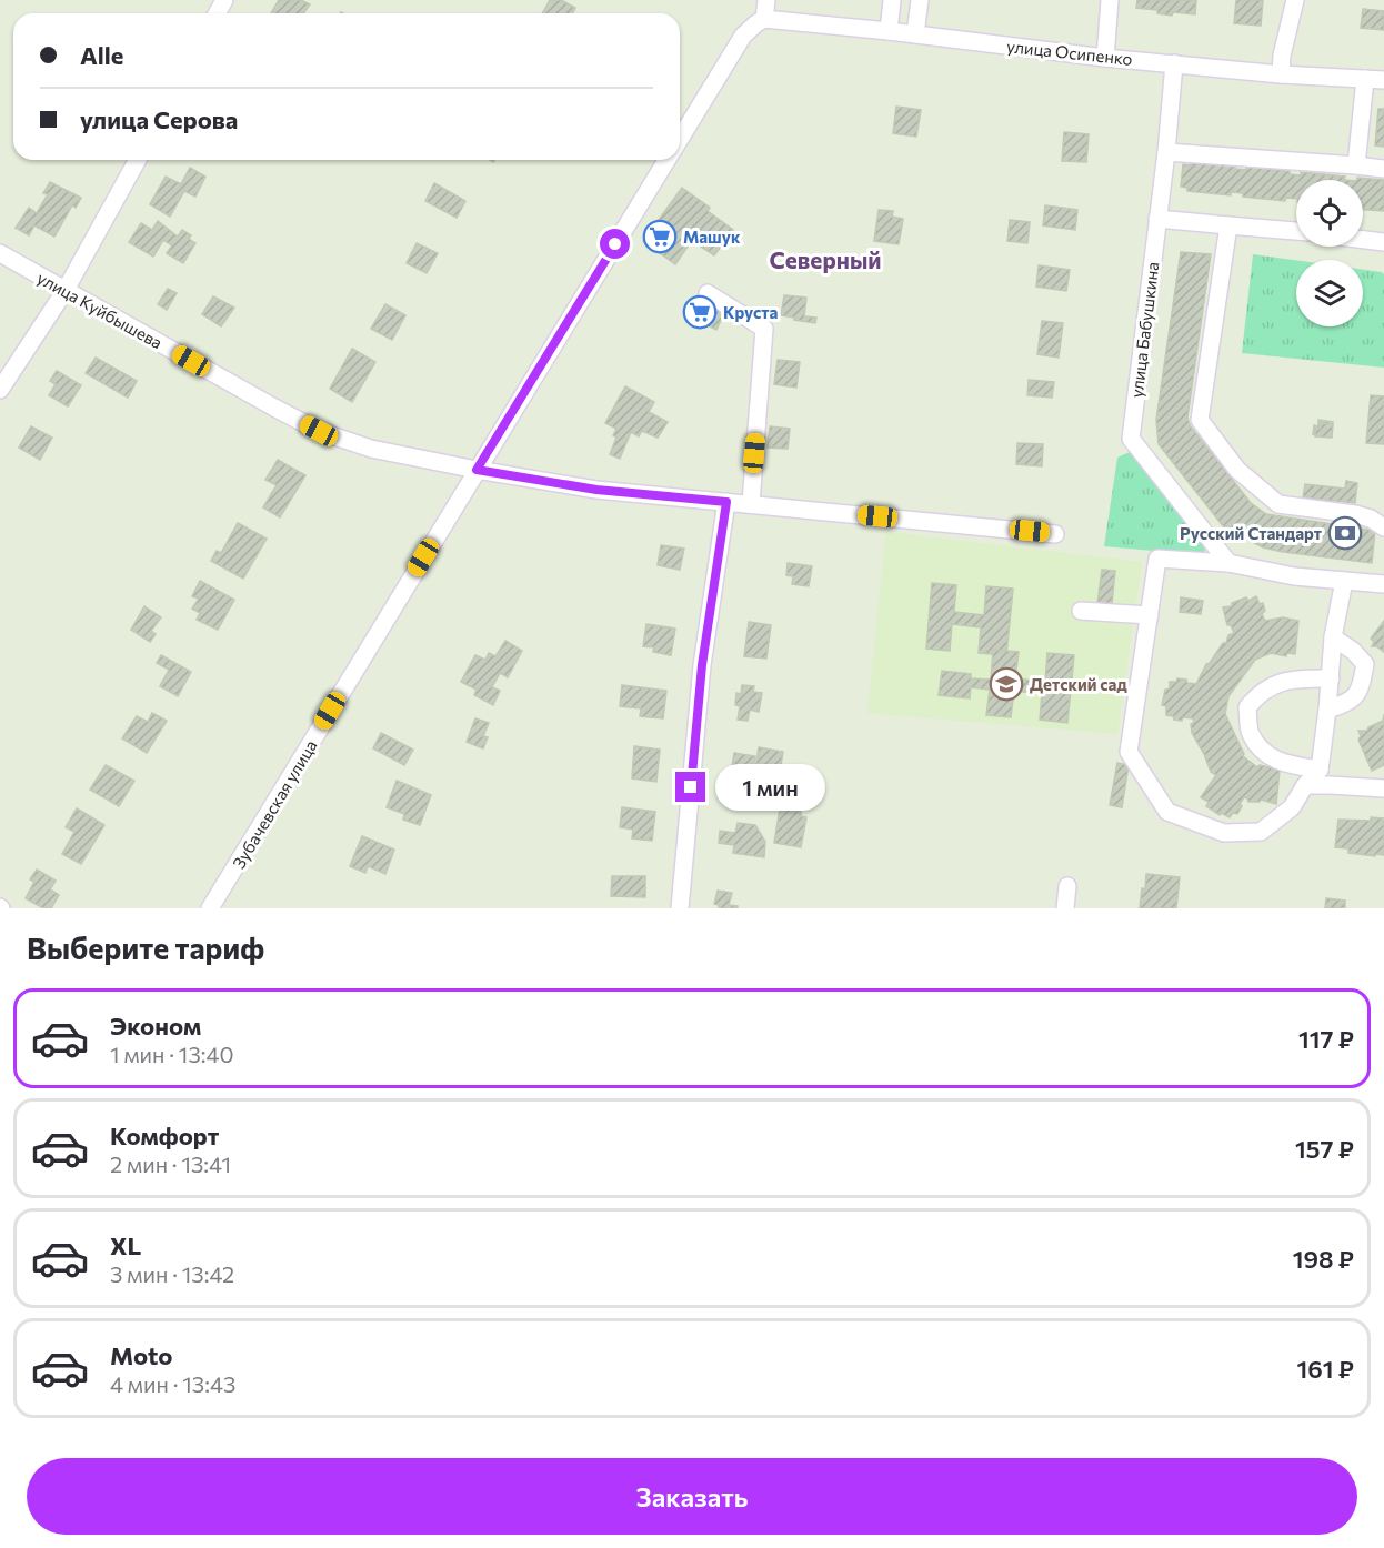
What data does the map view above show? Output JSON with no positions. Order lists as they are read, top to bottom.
{
  "streets": {
    "street": [
      "улица Осипенко",
      "улица Куйбышева",
      "улица Бабушкина",
      "Зубачевская улица"
    ]
  },
  "crossings": [
    ["улица Осипенко", "улица Бабушкина"],
    ["улица Осипенко", "Зубачевская улица"],
    ["улица Куйбышева", "Зубачевская улица"]
  ],
  "districts": ["Северный"],
  "places": {
    "supermarket": ["Машук", "Круста"],
    "bank": ["Русский Стандарт"],
    "school or university": ["Детский сад"]
  },
  "page": {
    "banner": ["Alle", "улица Серова"],
    "bubble": "1 мин",
    "heading": "Выберите тариф",
    "list": [
      {
        "name": "Эконом",
        "note": "1 мин · 13:40",
        "value": "117 ₽"
      },
      {
        "name": "Комфорт",
        "note": "2 мин · 13:41",
        "value": "157 ₽"
      },
      {
        "name": "XL",
        "note": "3 мин · 13:42",
        "value": "198 ₽"
      },
      {
        "name": "Moto",
        "note": "4 мин · 13:43",
        "value": "161 ₽"
      }
    ],
    "buttons": "Заказать"
  }
}
